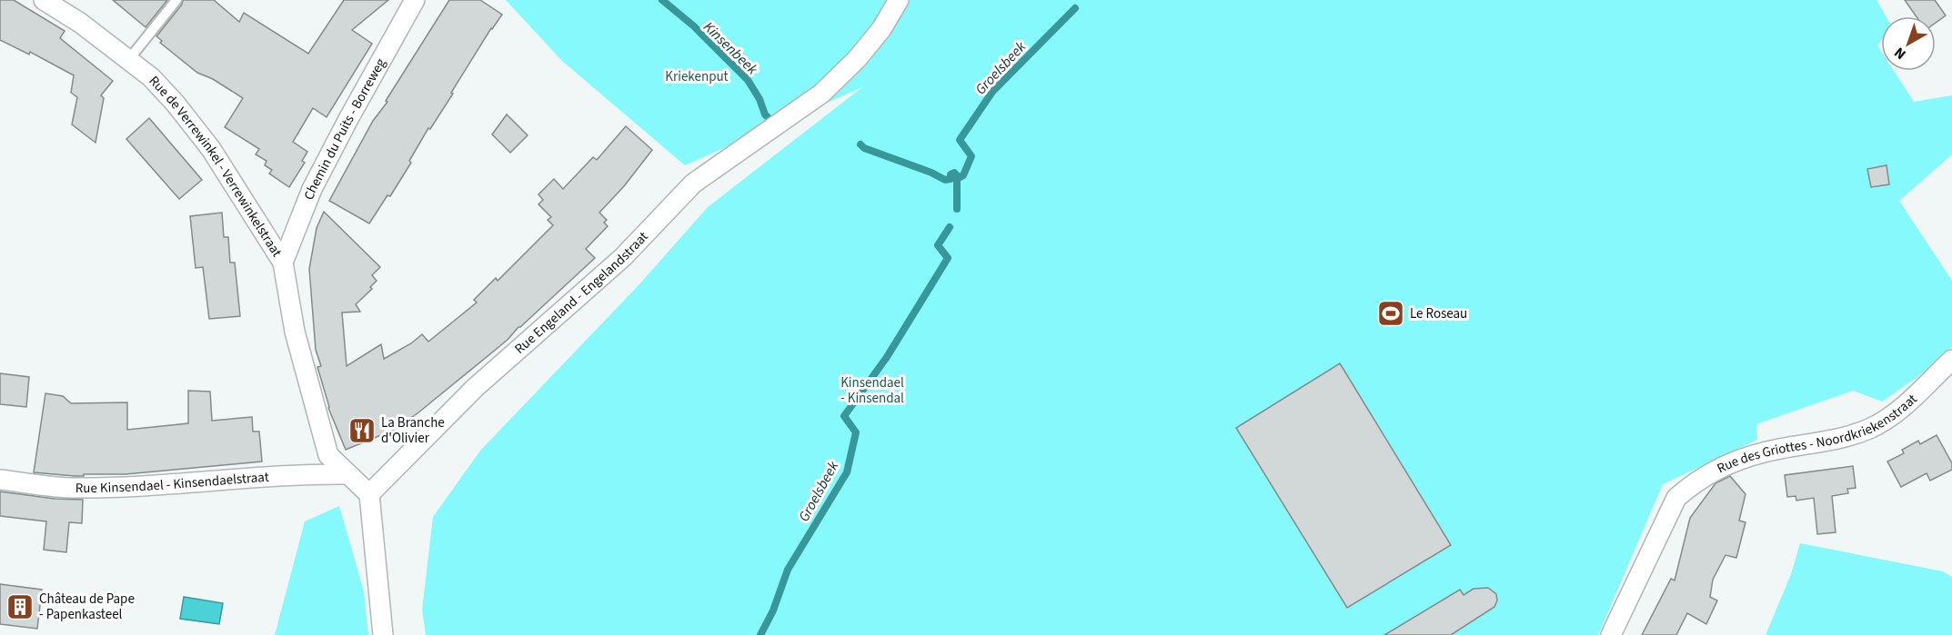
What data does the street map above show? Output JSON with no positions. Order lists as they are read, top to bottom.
{
  "streets": {
    "street": [
      "Chemin du Puits - Borreweg",
      "Rue de Verrewinkel - Verrewinkelstraat",
      "Rue Engeland - Engelandstraat",
      "Rue des Griottes - Noordkriekenstraat",
      "Rue Kinsendael - Kinsendaelstraat"
    ]
  },
  "crossings": [
    ["Chemin du Puits - Borreweg", "Rue de Verrewinkel - Verrewinkelstraat"],
    ["Rue de Verrewinkel - Verrewinkelstraat", "Rue Engeland - Engelandstraat"],
    ["Rue de Verrewinkel - Verrewinkelstraat", "Rue Kinsendael - Kinsendaelstraat"]
  ],
  "water": ["Kinsenbeek", "Groelsbeek"],
  "parks": ["Kriekenput", "Kinsendael - Kinsendal"],
  "places": {
    "sports": ["Le Roseau"],
    "restaurant": ["La Branche d'Olivier"],
    "building": ["Château de Pape - Papenkasteel"]
  },
  "north": "bottom left"
}
